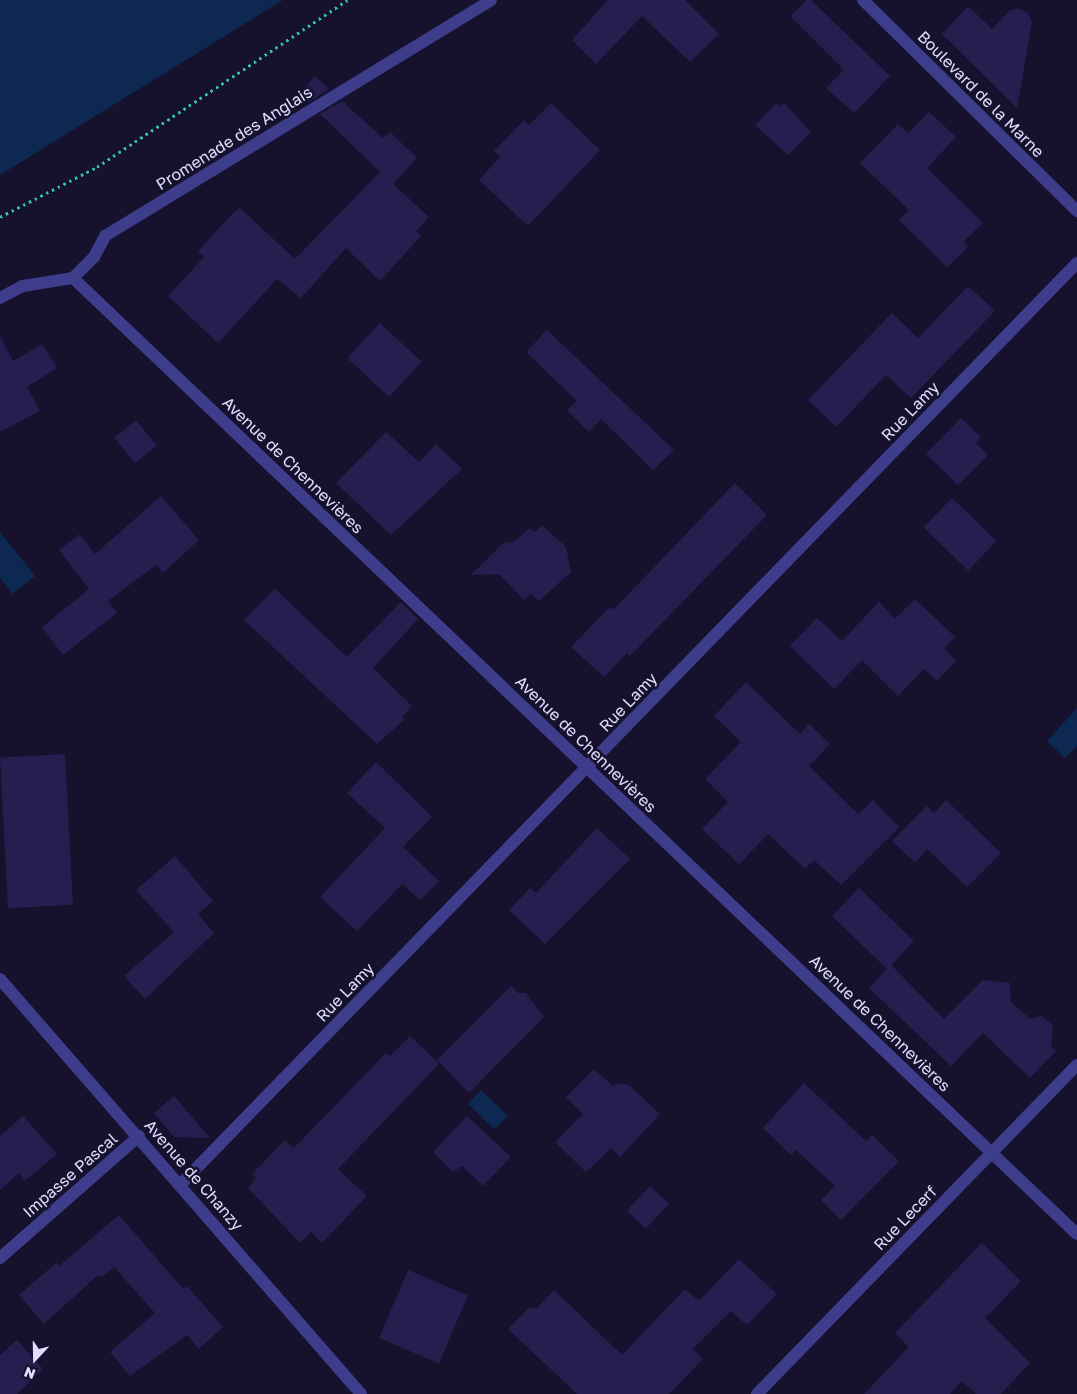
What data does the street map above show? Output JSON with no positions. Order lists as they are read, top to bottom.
{
  "streets": {
    "street": [
      "Boulevard de la Marne",
      "Promenade des Anglais",
      "Rue Lamy",
      "Avenue de Chennevières",
      "Impasse Pascal",
      "Avenue de Chanzy",
      "Rue Lecerf"
    ]
  },
  "crossings": [
    ["Promenade des Anglais", "Avenue de Chennevières"],
    ["Rue Lamy", "Avenue de Chennevières"],
    ["Rue Lamy", "Avenue de Chanzy"],
    ["Avenue de Chennevières", "Rue Lecerf"],
    ["Impasse Pascal", "Avenue de Chanzy"]
  ],
  "north": "bottom"
}
